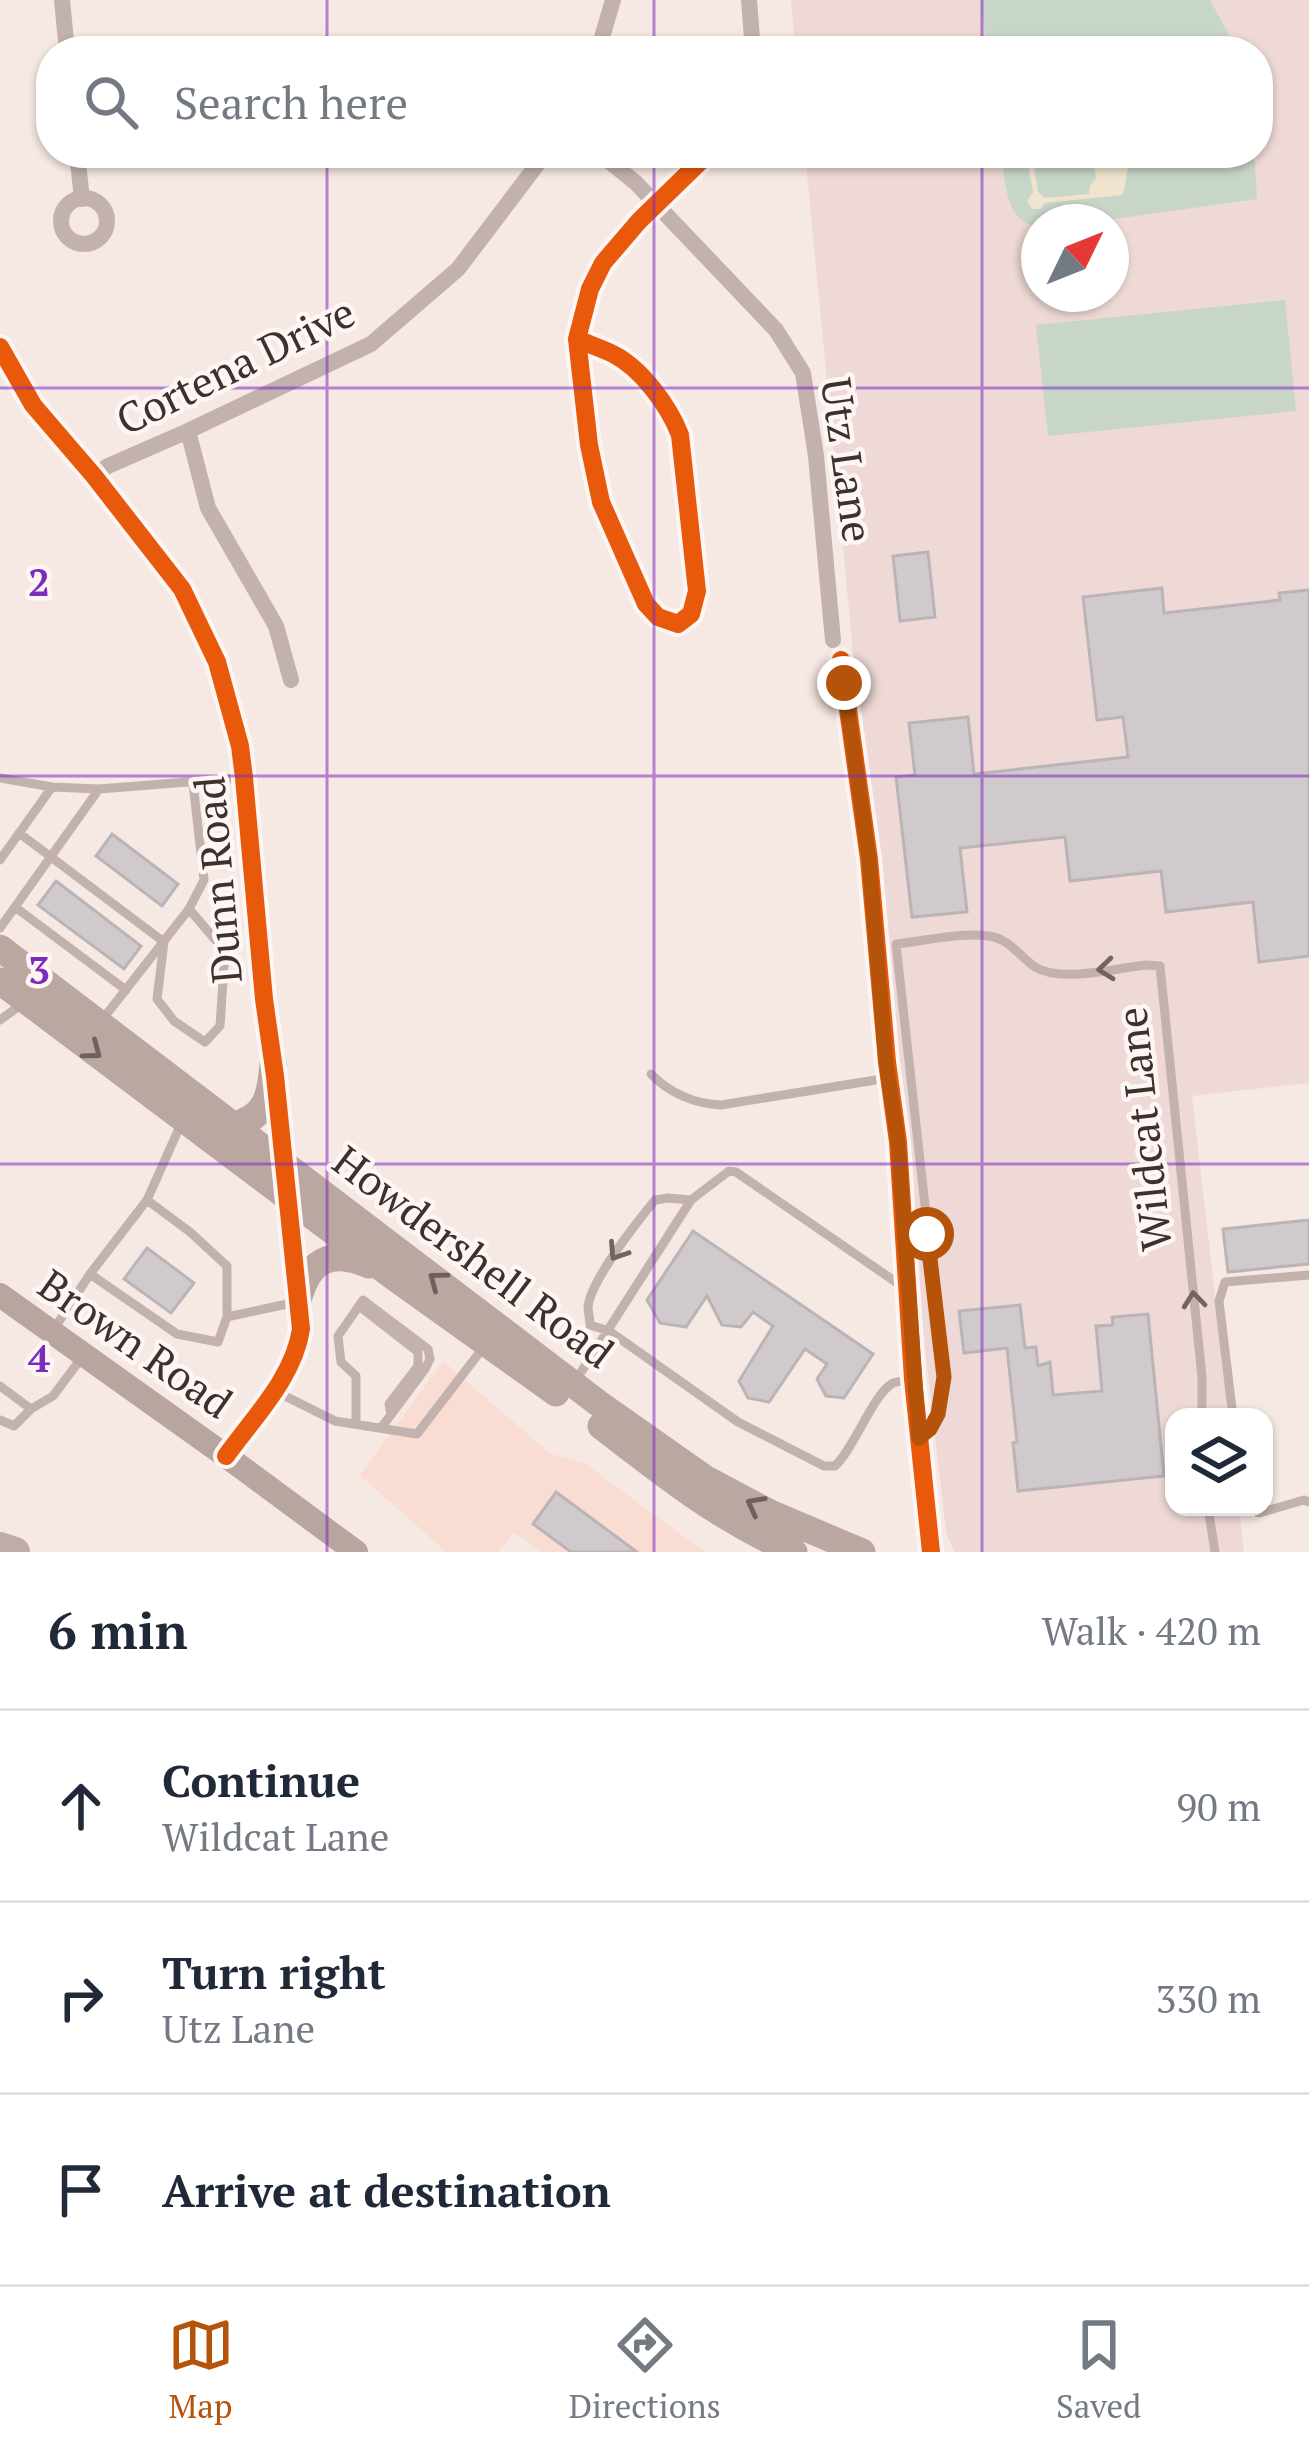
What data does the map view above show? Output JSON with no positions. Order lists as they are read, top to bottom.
{
  "streets": {
    "main road": ["Howdershell Road"],
    "street": [
      "Cortena Drive",
      "Utz Lane",
      "Dunn Road",
      "Brown Road"
    ],
    "lane": ["Wildcat Lane"]
  },
  "crossings": [
    ["Cortena Drive", "Dunn Road"],
    ["Dunn Road", "Howdershell Road"],
    ["Dunn Road", "Brown Road"]
  ],
  "north": "top right",
  "page": {
    "search": "Search here",
    "heading": ["6 min", "Walk · 420 m"],
    "list": [
      ["Continue", "Wildcat Lane", "90 m"],
      ["Turn right", "Utz Lane", "330 m"],
      "Arrive at destination"
    ],
    "nav": ["Map", "Directions", "Saved"]
  },
  "grid": {
    "rows": ["2", "3", "4"]
  }
}
